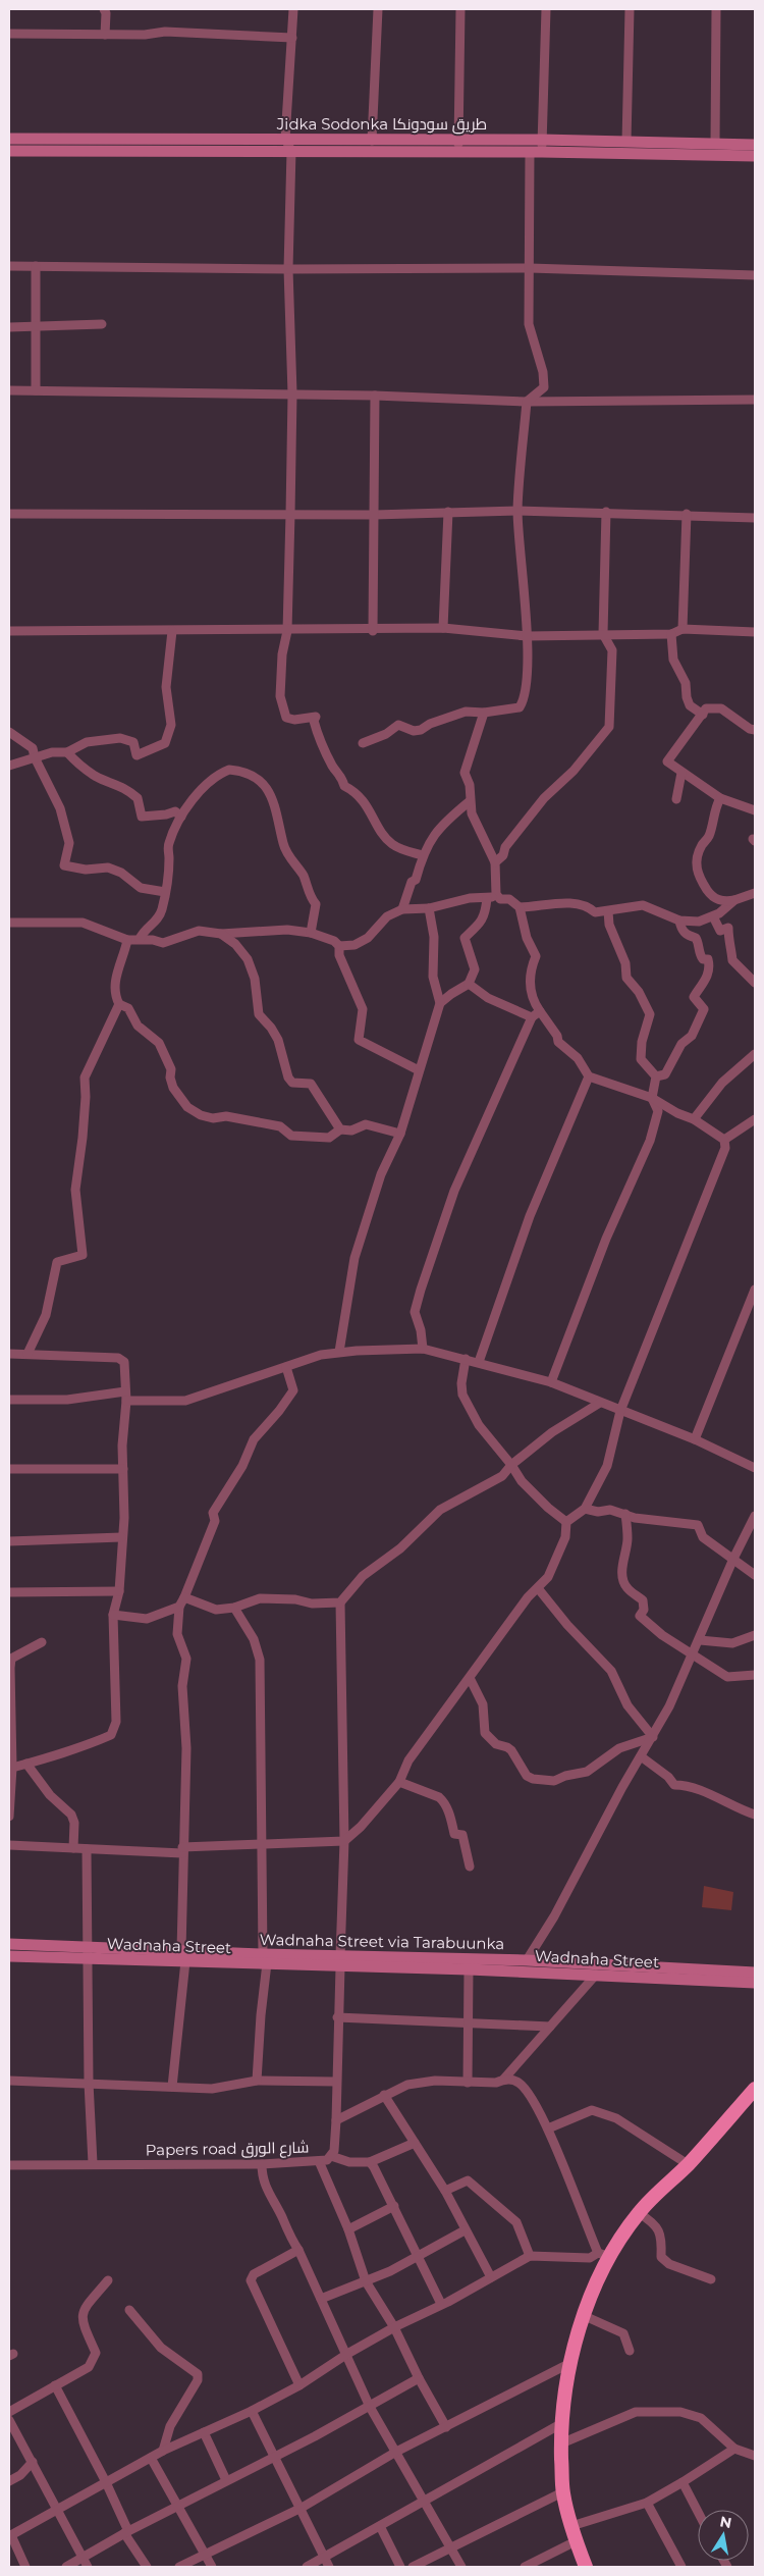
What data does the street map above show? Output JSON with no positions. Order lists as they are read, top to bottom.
{
  "streets": {
    "main road": ["Jidka Sodonka طريق سودونكا", "Wadnaha Street via Tarabuunka", "Wadnaha Street"],
    "street": ["Papers road شارع الورق"]
  },
  "crossings": [
    ["Wadnaha Street via Tarabuunka", "Wadnaha Street"]
  ],
  "north": "top"
}
